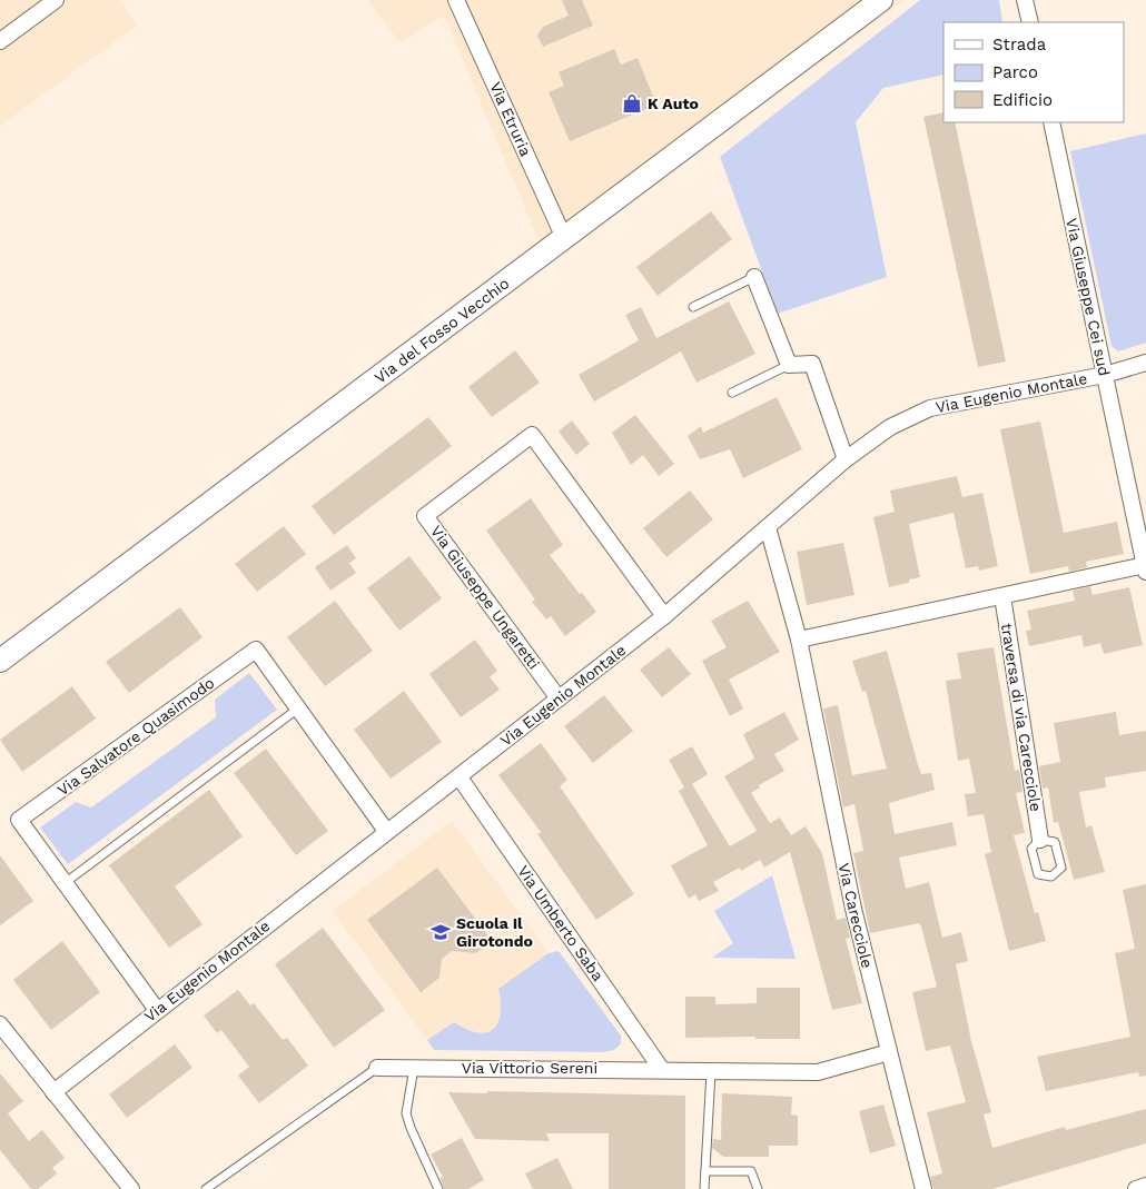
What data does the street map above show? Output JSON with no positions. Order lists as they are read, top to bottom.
{
  "streets": {
    "street": [
      "Via Etruria",
      "Via Giuseppe Cei sud",
      "Via del Fosso Vecchio",
      "Via Eugenio Montale",
      "Via Giuseppe Ungaretti",
      "traversa di via Carecciole",
      "Via Salvatore Quasimodo",
      "Via Carecciole",
      "Via Umberto Saba",
      "Via Vittorio Sereni"
    ]
  },
  "crossings": [
    ["Via Etruria", "Via del Fosso Vecchio"],
    ["Via Giuseppe Cei sud", "Via Eugenio Montale"],
    ["Via Eugenio Montale", "Via Giuseppe Ungaretti"],
    ["Via Eugenio Montale", "Via Salvatore Quasimodo"],
    ["Via Eugenio Montale", "Via Carecciole"],
    ["Via Eugenio Montale", "Via Umberto Saba"],
    ["Via Carecciole", "Via Vittorio Sereni"],
    ["Via Umberto Saba", "Via Vittorio Sereni"]
  ],
  "places": {
    "shop": ["K Auto"],
    "school or university": ["Scuola Il Girotondo"]
  },
  "legend": ["Strada", "Parco", "Edificio"]
}
